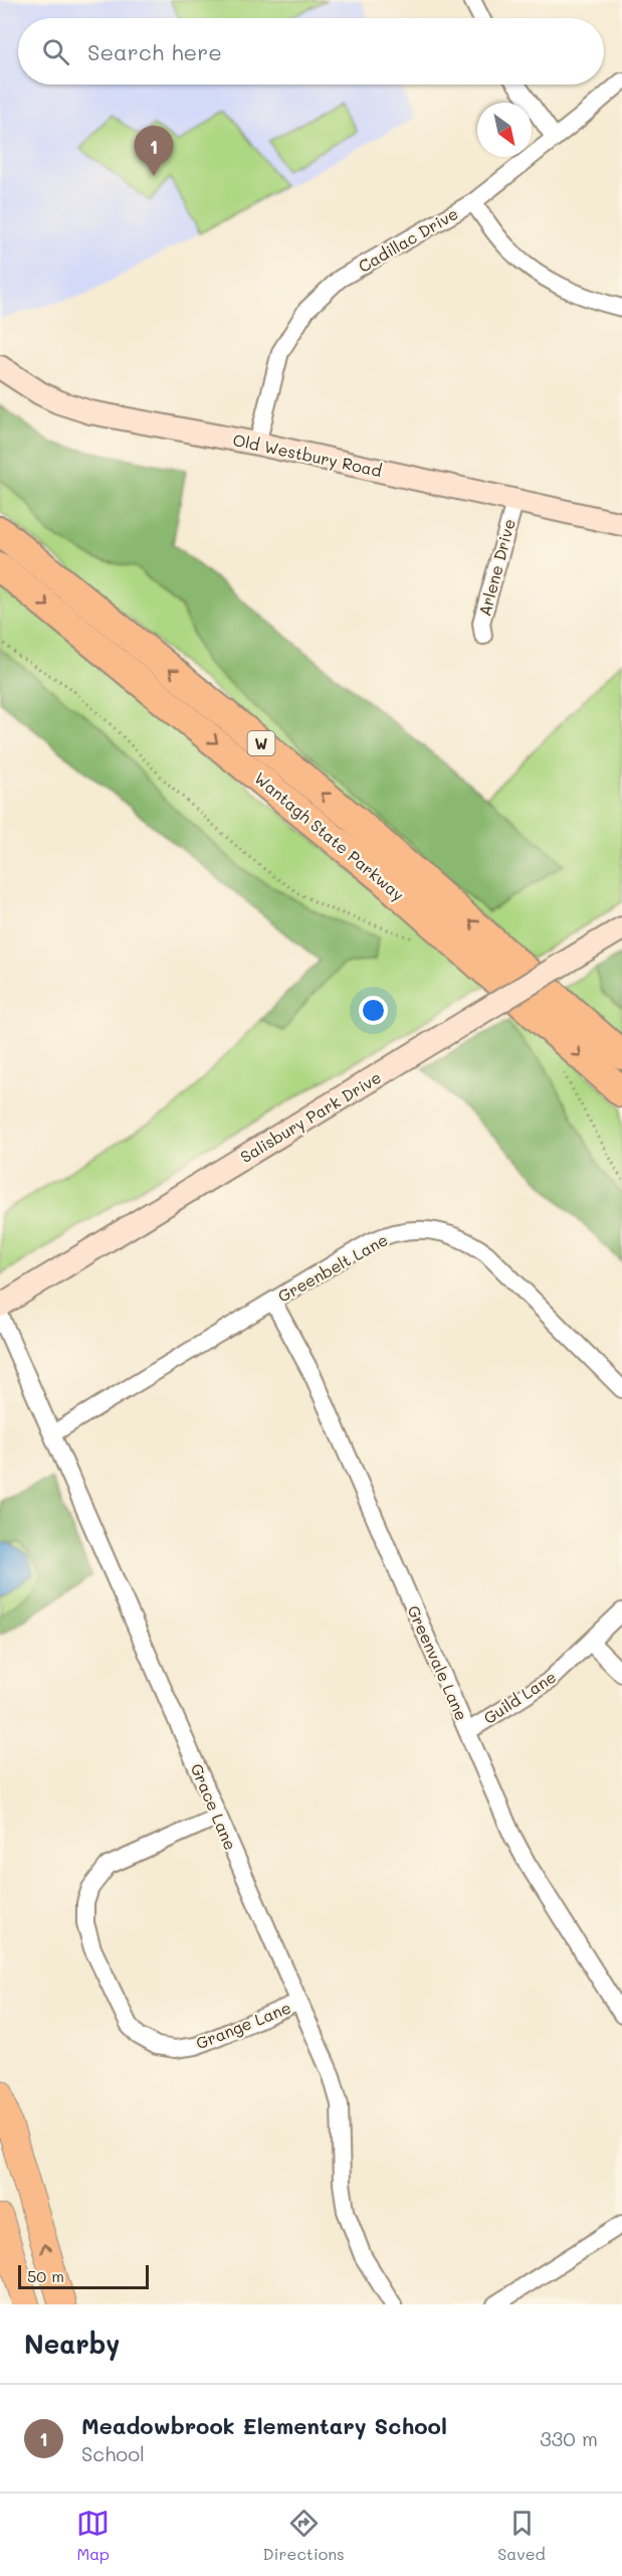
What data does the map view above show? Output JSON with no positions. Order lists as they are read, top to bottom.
{
  "streets": {
    "highway": ["W", "Wantagh State Parkway"],
    "main road": ["Old Westbury Road", "Salisbury Park Drive"],
    "street": [
      "Cadillac Drive",
      "Arlene Drive",
      "Greenbelt Lane",
      "Greenvale Lane",
      "Guild Lane",
      "Grace Lane",
      "Grange Lane"
    ]
  },
  "crossings": [
    ["Cadillac Drive", "Old Westbury Road"],
    ["Old Westbury Road", "Arlene Drive"],
    ["Greenbelt Lane", "Greenvale Lane"],
    ["Greenbelt Lane", "Grace Lane"],
    ["Greenvale Lane", "Guild Lane"],
    ["Grace Lane", "Grange Lane"]
  ],
  "scale_bar": "50 m",
  "north": "bottom right",
  "page": {
    "search": "Search here",
    "pins": "1",
    "scale": "50 m",
    "heading": "Nearby",
    "list": [
      {
        "mark": "1",
        "name": "Meadowbrook Elementary School",
        "note": "School",
        "value": "330 m"
      }
    ],
    "nav": ["Map", "Directions", "Saved"]
  }
}
